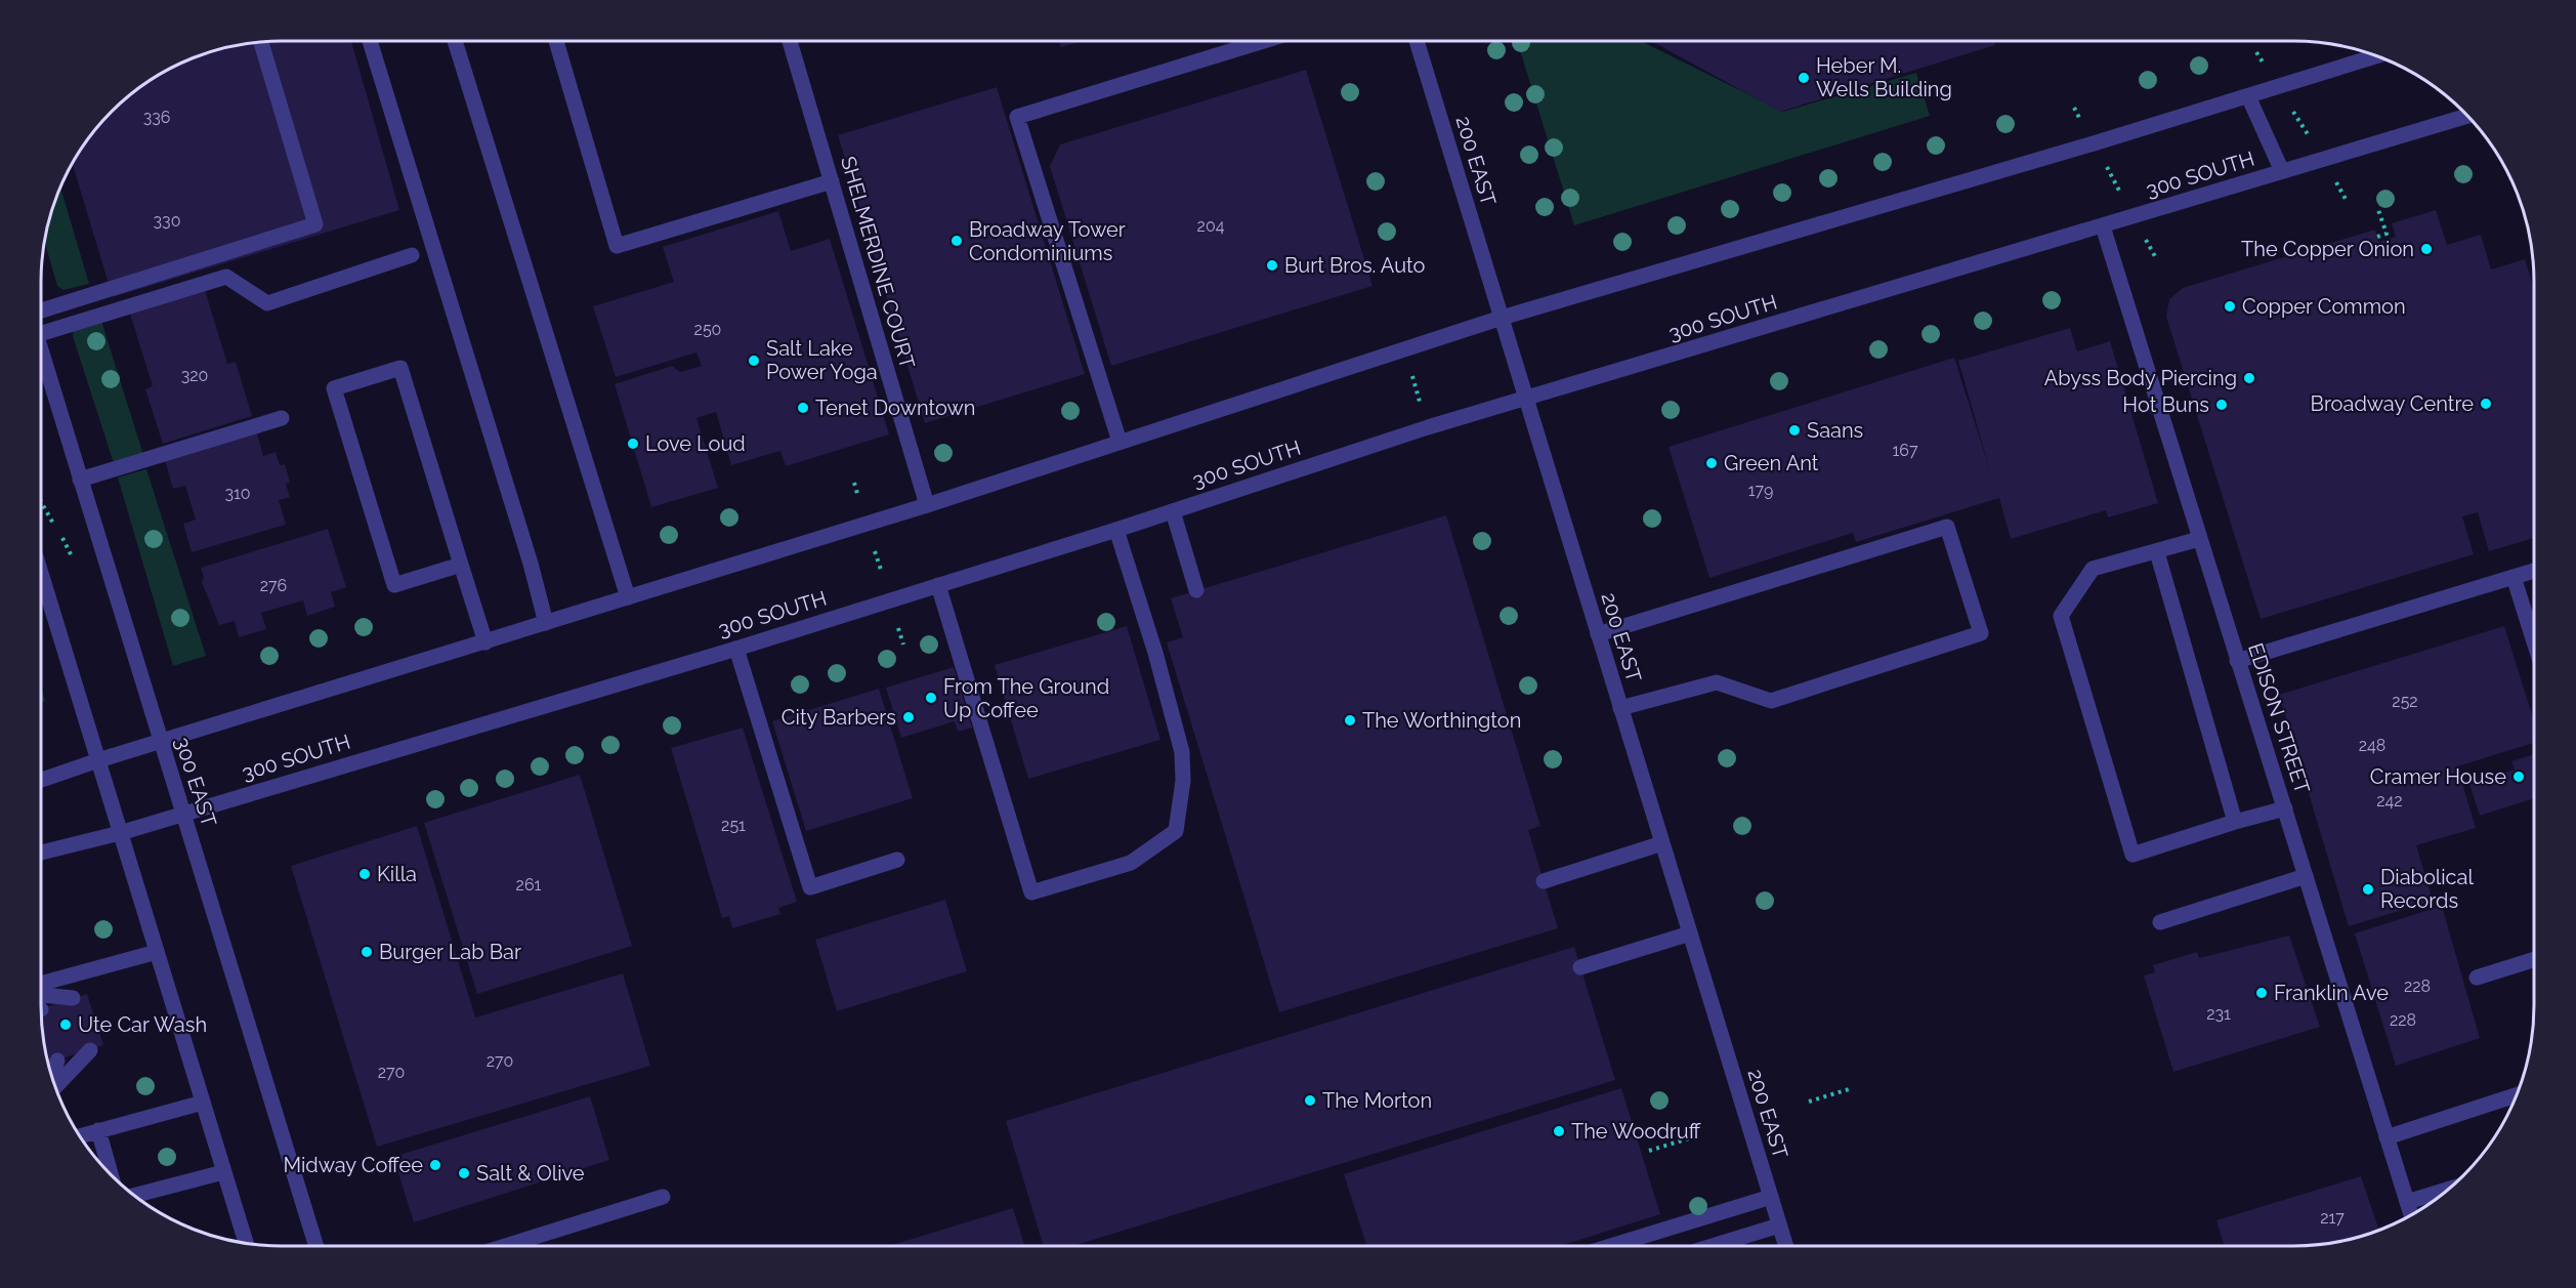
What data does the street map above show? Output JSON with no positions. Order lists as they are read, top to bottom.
{
  "streets": {
    "street": [
      "200 EAST",
      "300 SOUTH",
      "SHELMERDINE COURT",
      "EDISON STREET",
      "300 EAST"
    ]
  },
  "crossings": [
    ["200 EAST", "300 SOUTH"],
    ["300 SOUTH", "EDISON STREET"],
    ["300 SOUTH", "300 EAST"]
  ],
  "places": [
    "Heber M. Wells Building",
    "Broadway Tower Condominiums",
    "The Copper Onion",
    "Burt Bros. Auto",
    "Copper Common",
    "Salt Lake Power Yoga",
    "Abyss Body Piercing",
    "Broadway Centre",
    "Hot Buns",
    "Tenet Downtown",
    "Saans",
    "Love Loud",
    "Green Ant",
    "From The Ground Up Coffee",
    "City Barbers",
    "The Worthington",
    "Cramer House",
    "Killa",
    "Diabolical Records",
    "Burger Lab Bar",
    "Franklin Ave",
    "Ute Car Wash",
    "The Morton",
    "The Woodruff",
    "Midway Coffee",
    "Salt & Olive"
  ],
  "house_numbers": [
    "336",
    "330",
    "204",
    "250",
    "320",
    "167",
    "179",
    "310",
    "276",
    "252",
    "248",
    "242",
    "251",
    "261",
    "228",
    "231",
    "228",
    "270",
    "270",
    "217"
  ]
}
